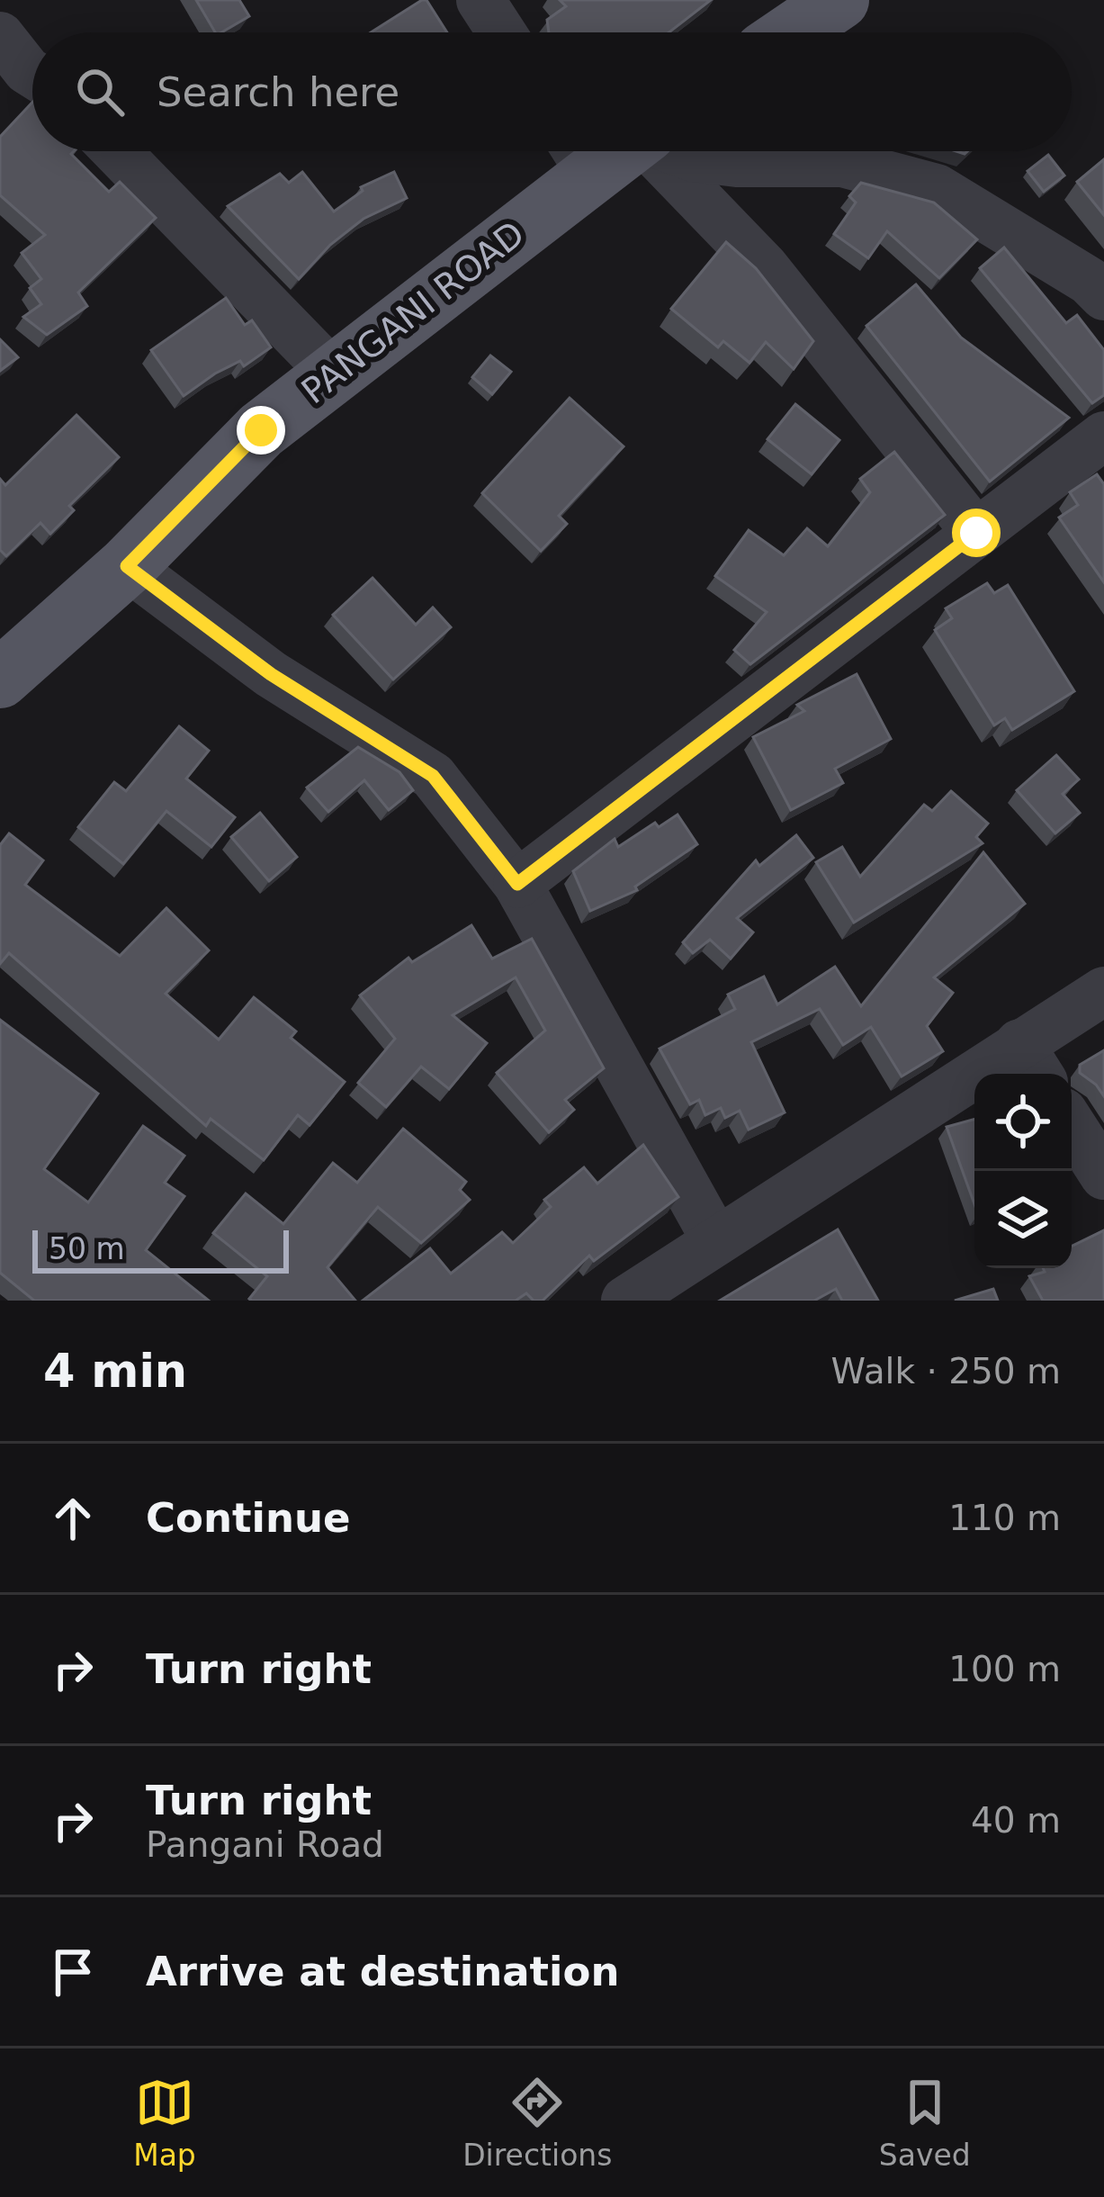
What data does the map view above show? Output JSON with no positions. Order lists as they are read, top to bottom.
{
  "streets": {
    "main road": ["PANGANI ROAD"]
  },
  "scale_bar": "50 m",
  "page": {
    "search": "Search here",
    "scale": "50 m",
    "heading": ["4 min", "Walk · 250 m"],
    "list": [
      ["Continue", "110 m"],
      ["Turn right", "100 m"],
      ["Turn right", "Pangani Road", "40 m"],
      "Arrive at destination"
    ],
    "nav": ["Map", "Directions", "Saved"]
  }
}
